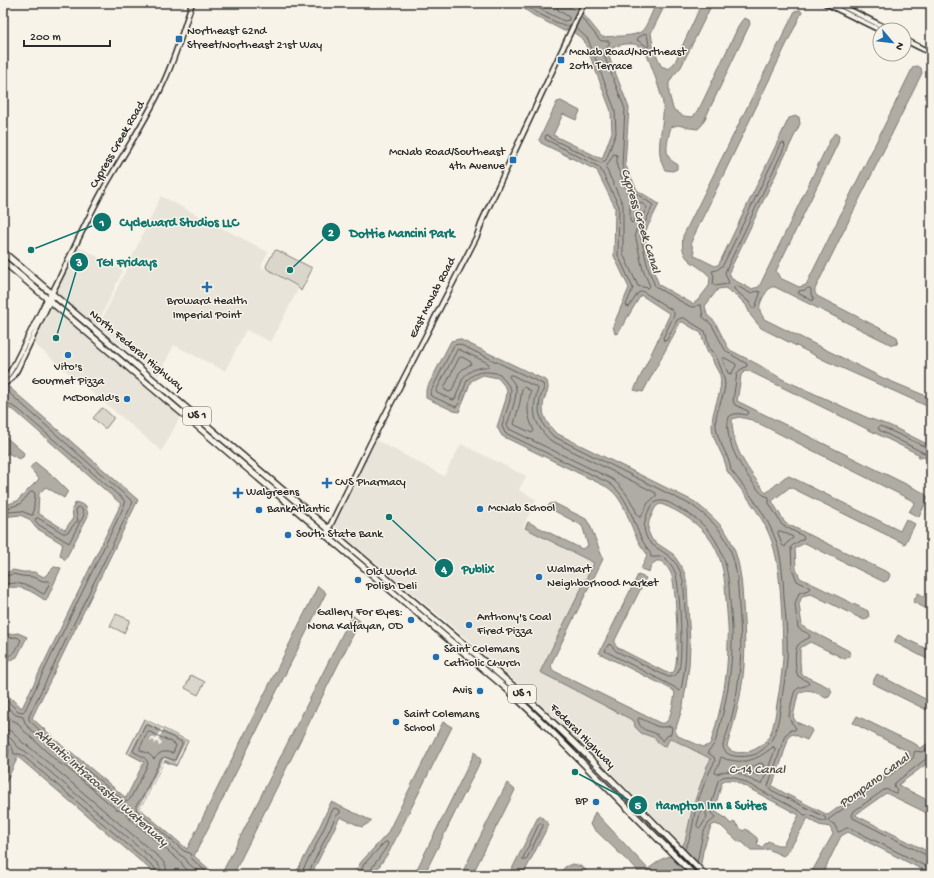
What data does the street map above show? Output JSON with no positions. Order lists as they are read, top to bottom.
{
  "streets": {
    "main road": ["North Federal Highway", "US 1", "Federal Highway"],
    "street": ["Cypress Creek Road", "East McNab Road"]
  },
  "crossings": [
    ["Cypress Creek Road", "North Federal Highway"],
    ["East McNab Road", "North Federal Highway"],
    ["East McNab Road", "Federal Highway"],
    ["North Federal Highway", "Federal Highway"]
  ],
  "water": [
    "Cypress Creek Canal",
    "C-14 Canal",
    "Pompano Canal",
    "Atlantic Intracoastal Waterway"
  ],
  "places": {
    "transit": ["Northeast 62nd Street/Northeast 21st Way", "McNab Road/Northeast 20th Terrace", "McNab Road/Southeast 4th Avenue"],
    "other": [
      "Cycleward Studios LLC",
      "Dottie Mancini Park",
      "TGI Fridays",
      "Vito's Gourmet Pizza",
      "McDonald's",
      "McNab School",
      "BankAtlantic",
      "Publix",
      "South State Bank",
      "Walmart Neighborhood Market",
      "Old World Polish Deli",
      "Gallery For Eyes: Nona Kalfayan, OD",
      "Anthony's Coal Fired Pizza",
      "Saint Colemans Catholic Church",
      "Avis",
      "Saint Colemans School",
      "Hampton Inn & Suites",
      "BP"
    ],
    "health": ["Broward Health Imperial Point", "CVS Pharmacy", "Walgreens"]
  },
  "scale_bar": "200 m",
  "north": "bottom right"
}
